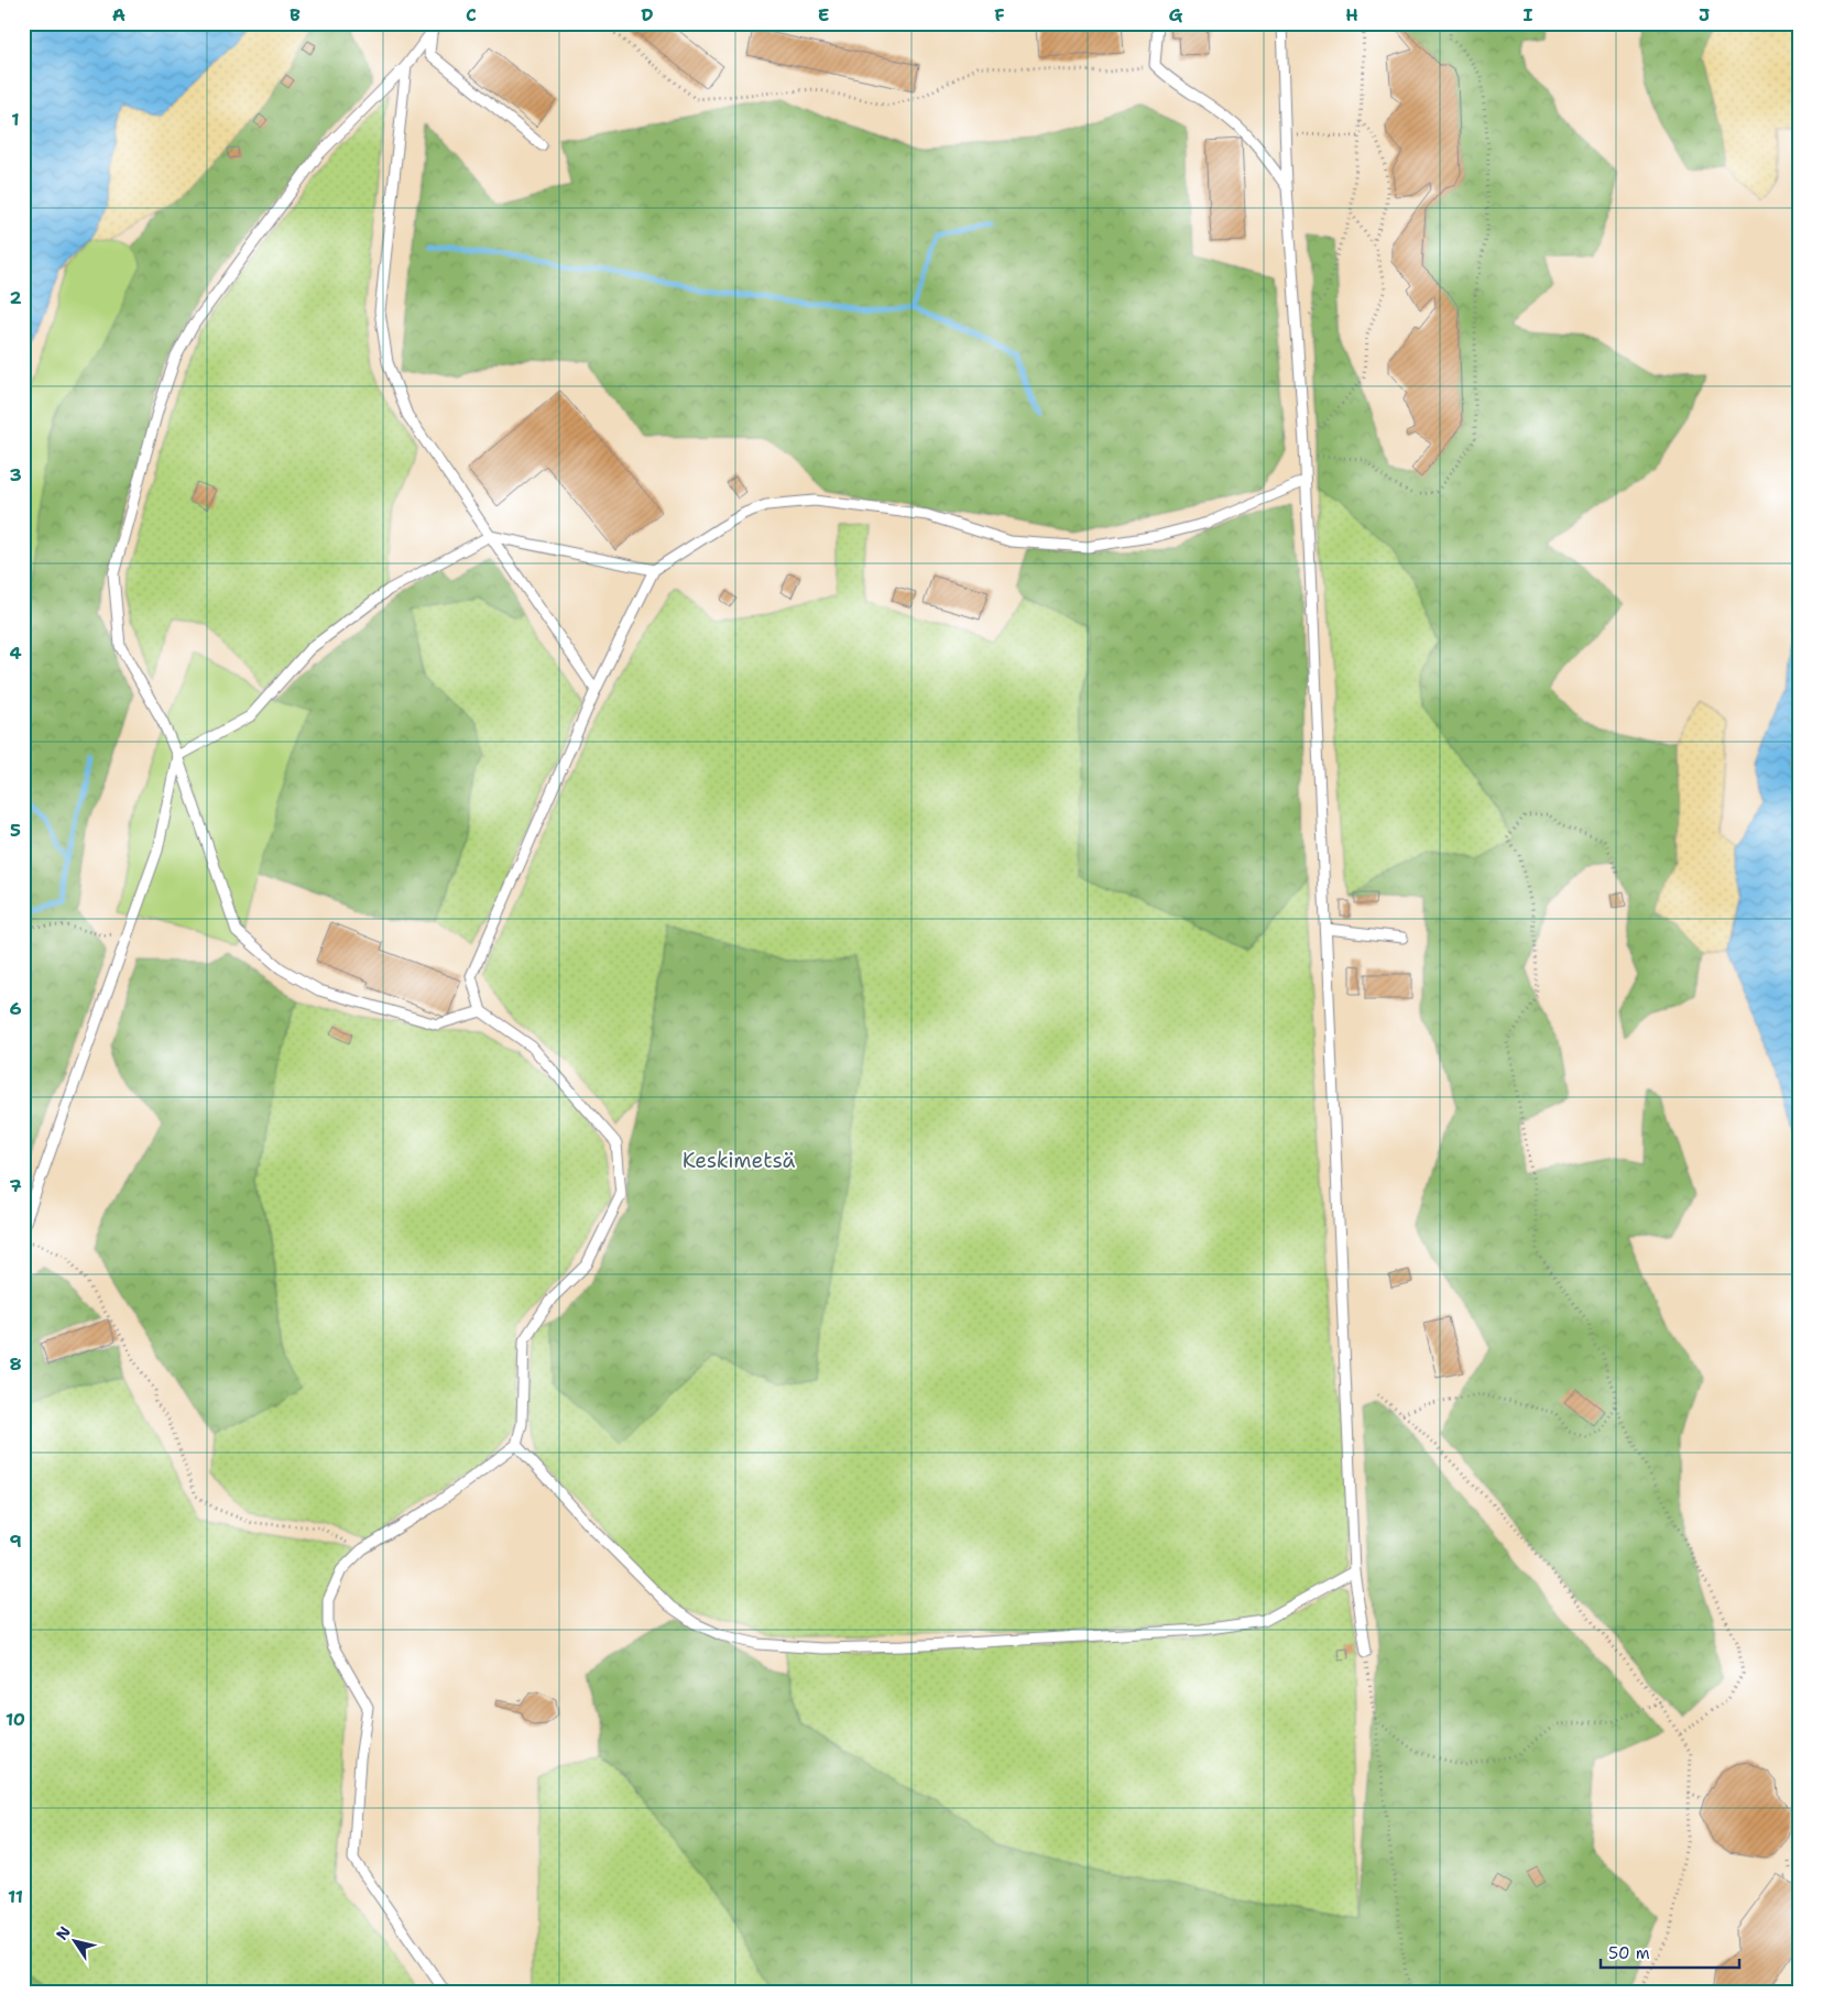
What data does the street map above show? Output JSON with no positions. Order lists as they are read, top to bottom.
{
  "parks": ["Keskimetsä"],
  "scale_bar": "50 m",
  "north": "top left",
  "grid": {
    "columns": [
      "A",
      "B",
      "C",
      "D",
      "E",
      "F",
      "G",
      "H",
      "I",
      "J"
    ],
    "rows": [
      "1",
      "2",
      "3",
      "4",
      "5",
      "6",
      "7",
      "8",
      "9",
      "10",
      "11"
    ]
  }
}
